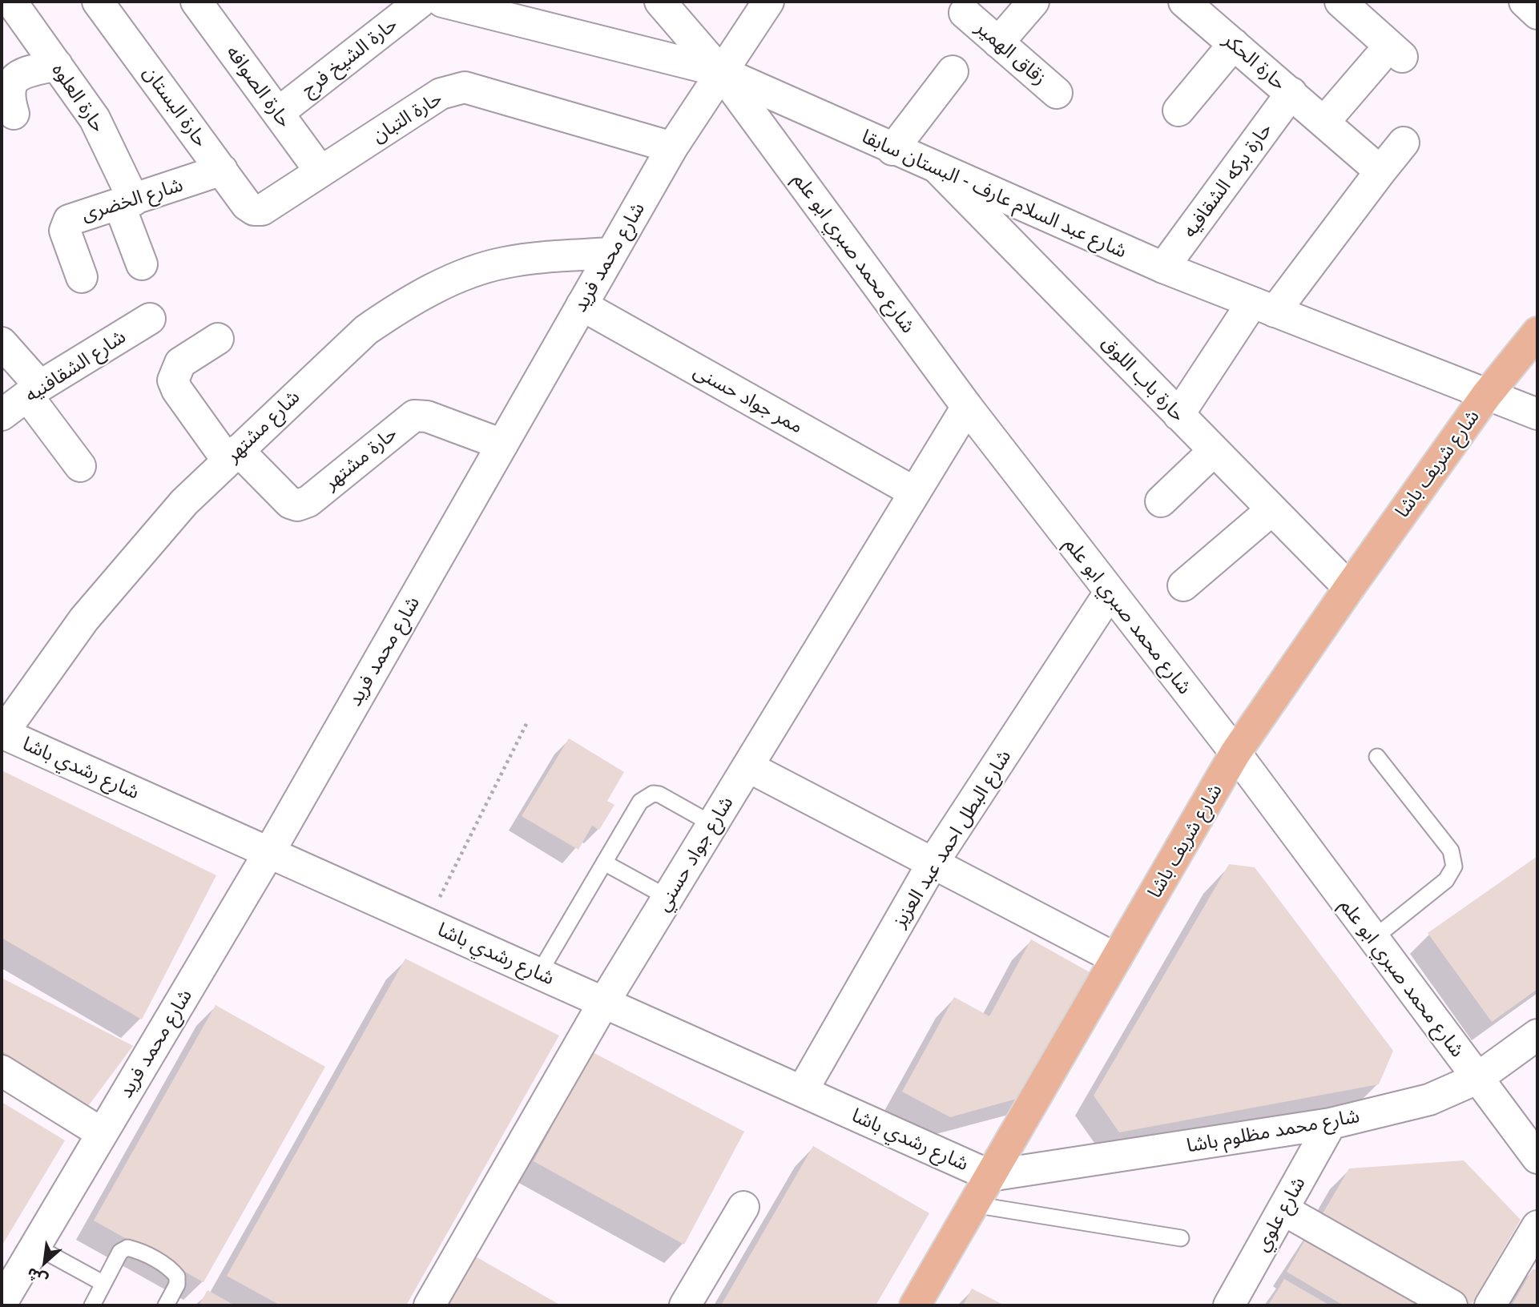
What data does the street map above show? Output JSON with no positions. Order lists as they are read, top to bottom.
{
  "streets": {
    "main road": ["شارع شريف باشا"],
    "street": [
      "زقاق الهمير",
      "حارة الشيخ فرج",
      "حارة الحكر",
      "حارة الصوافه",
      "حارة العلوه",
      "حارة البستان",
      "حارة التبان",
      "حارة بركه الشقافيه",
      "شارع عبد السلام عارف - البستان سابقا",
      "شارع الخضرى",
      "شارع محمد صبري ابو علم",
      "شارع محمد فريد",
      "شارع الشقافنيه",
      "حارة باب اللوق",
      "ممر جواد حسنى",
      "شارع مشتهر",
      "حارة مشتهر",
      "شارع رشدي باشا",
      "شارع البطل احمد عبد العزيز",
      "شارع جواد حسني",
      "شارع محمد مظلوم باشا",
      "شارع علوي"
    ]
  },
  "crossings": [
    ["حارة الشيخ فرج", "حارة الصوافه"],
    ["حارة الحكر", "حارة بركه الشقافيه"],
    ["حارة الصوافه", "حارة التبان"],
    ["حارة العلوه", "شارع الخضرى"],
    ["حارة البستان", "حارة التبان"],
    ["حارة البستان", "شارع الخضرى"],
    ["حارة التبان", "شارع محمد فريد"],
    ["حارة بركه الشقافيه", "شارع عبد السلام عارف - البستان سابقا"],
    ["شارع عبد السلام عارف - البستان سابقا", "شارع محمد صبري ابو علم"],
    ["شارع عبد السلام عارف - البستان سابقا", "شارع محمد فريد"],
    ["شارع عبد السلام عارف - البستان سابقا", "حارة باب اللوق"],
    ["شارع عبد السلام عارف - البستان سابقا", "شارع شريف باشا"],
    ["شارع محمد صبري ابو علم", "شارع محمد فريد"],
    ["شارع محمد صبري ابو علم", "شارع شريف باشا"],
    ["شارع محمد صبري ابو علم", "شارع البطل احمد عبد العزيز"],
    ["شارع محمد صبري ابو علم", "شارع جواد حسني"],
    ["شارع محمد صبري ابو علم", "شارع محمد مظلوم باشا"],
    ["شارع محمد فريد", "ممر جواد حسنى"],
    ["شارع محمد فريد", "شارع مشتهر"],
    ["شارع محمد فريد", "حارة مشتهر"],
    ["شارع محمد فريد", "شارع رشدي باشا"],
    ["حارة باب اللوق", "شارع شريف باشا"],
    ["ممر جواد حسنى", "شارع جواد حسني"],
    ["شارع مشتهر", "حارة مشتهر"],
    ["شارع مشتهر", "شارع رشدي باشا"],
    ["شارع شريف باشا", "شارع رشدي باشا"],
    ["شارع شريف باشا", "شارع محمد مظلوم باشا"],
    ["شارع رشدي باشا", "شارع البطل احمد عبد العزيز"],
    ["شارع رشدي باشا", "شارع جواد حسني"],
    ["شارع رشدي باشا", "شارع محمد مظلوم باشا"],
    ["شارع محمد مظلوم باشا", "شارع علوي"]
  ],
  "north": "bottom left"
}
